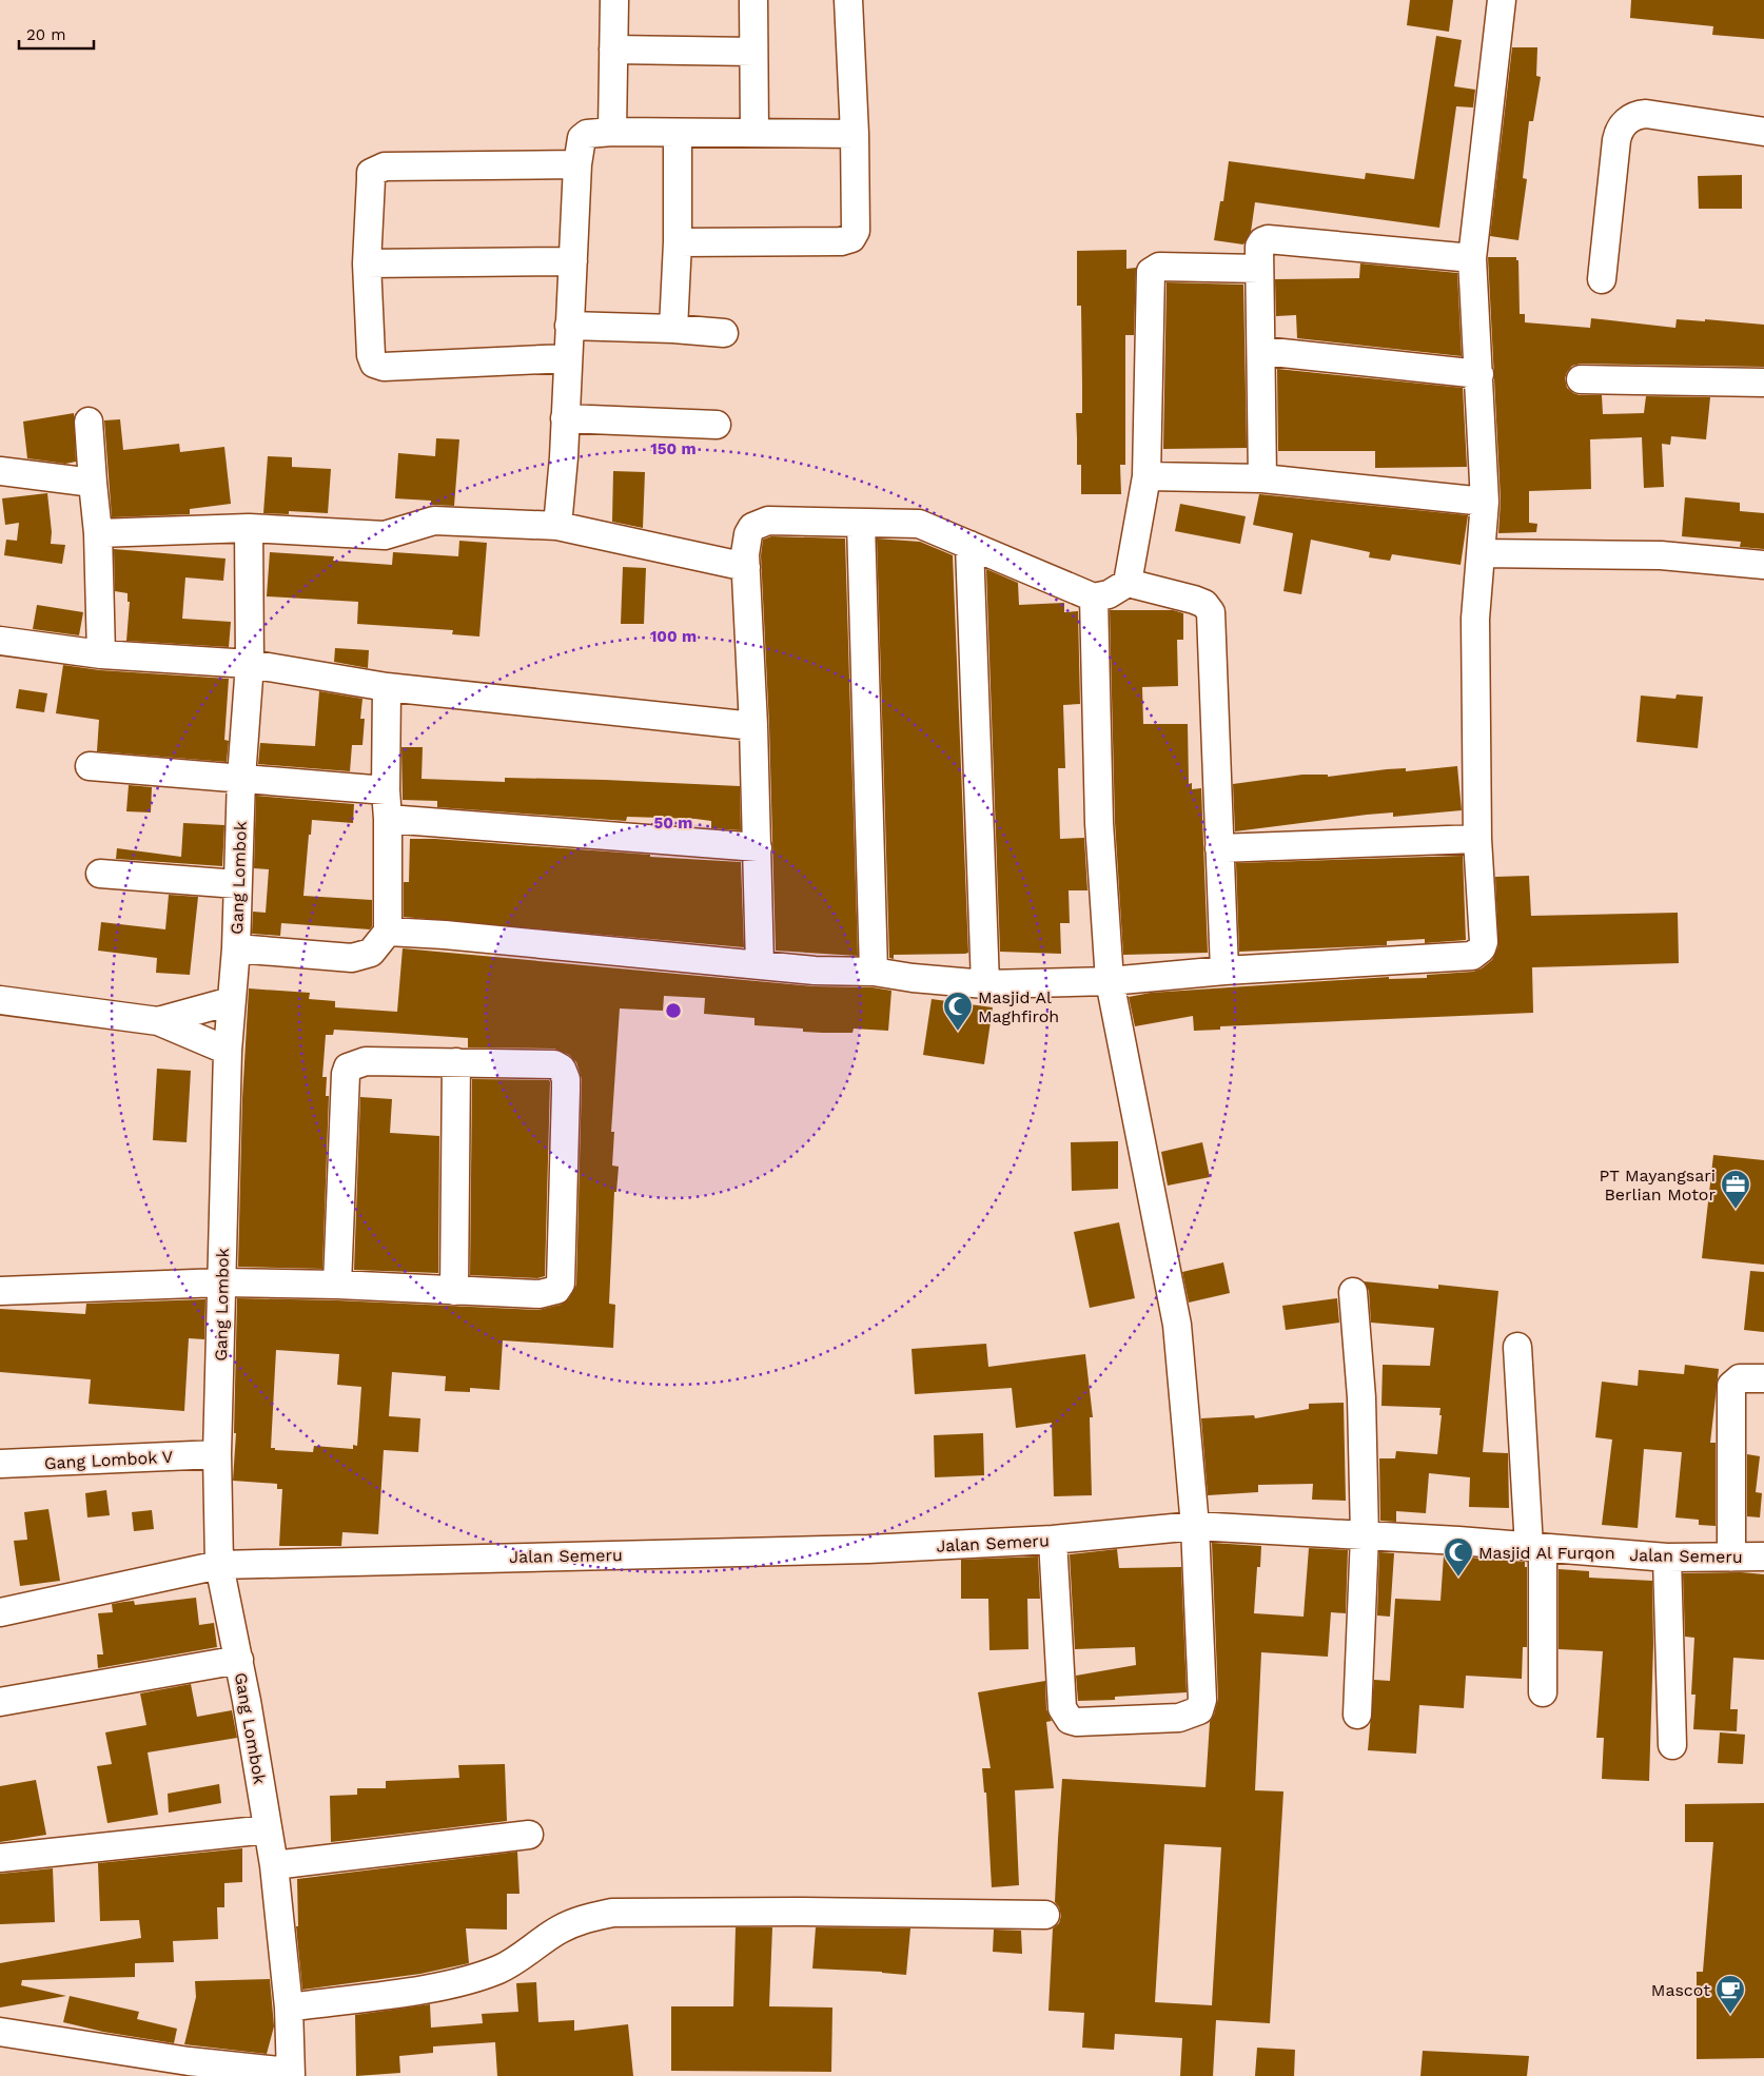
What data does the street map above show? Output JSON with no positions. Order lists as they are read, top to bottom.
{
  "streets": {
    "street": ["Gang Lombok", "Gang Lombok V", "Jalan Semeru"]
  },
  "crossings": [
    ["Gang Lombok", "Gang Lombok V"],
    ["Gang Lombok", "Jalan Semeru"]
  ],
  "places": {
    "mosque": ["Masjid Al Maghfiroh", "Masjid Al Furqon"],
    "office": ["PT Mayangsari Berlian Motor"],
    "cafe": ["Mascot"]
  },
  "scale_bar": "20 m",
  "rings": ["150 m", "100 m", "50 m"]
}
